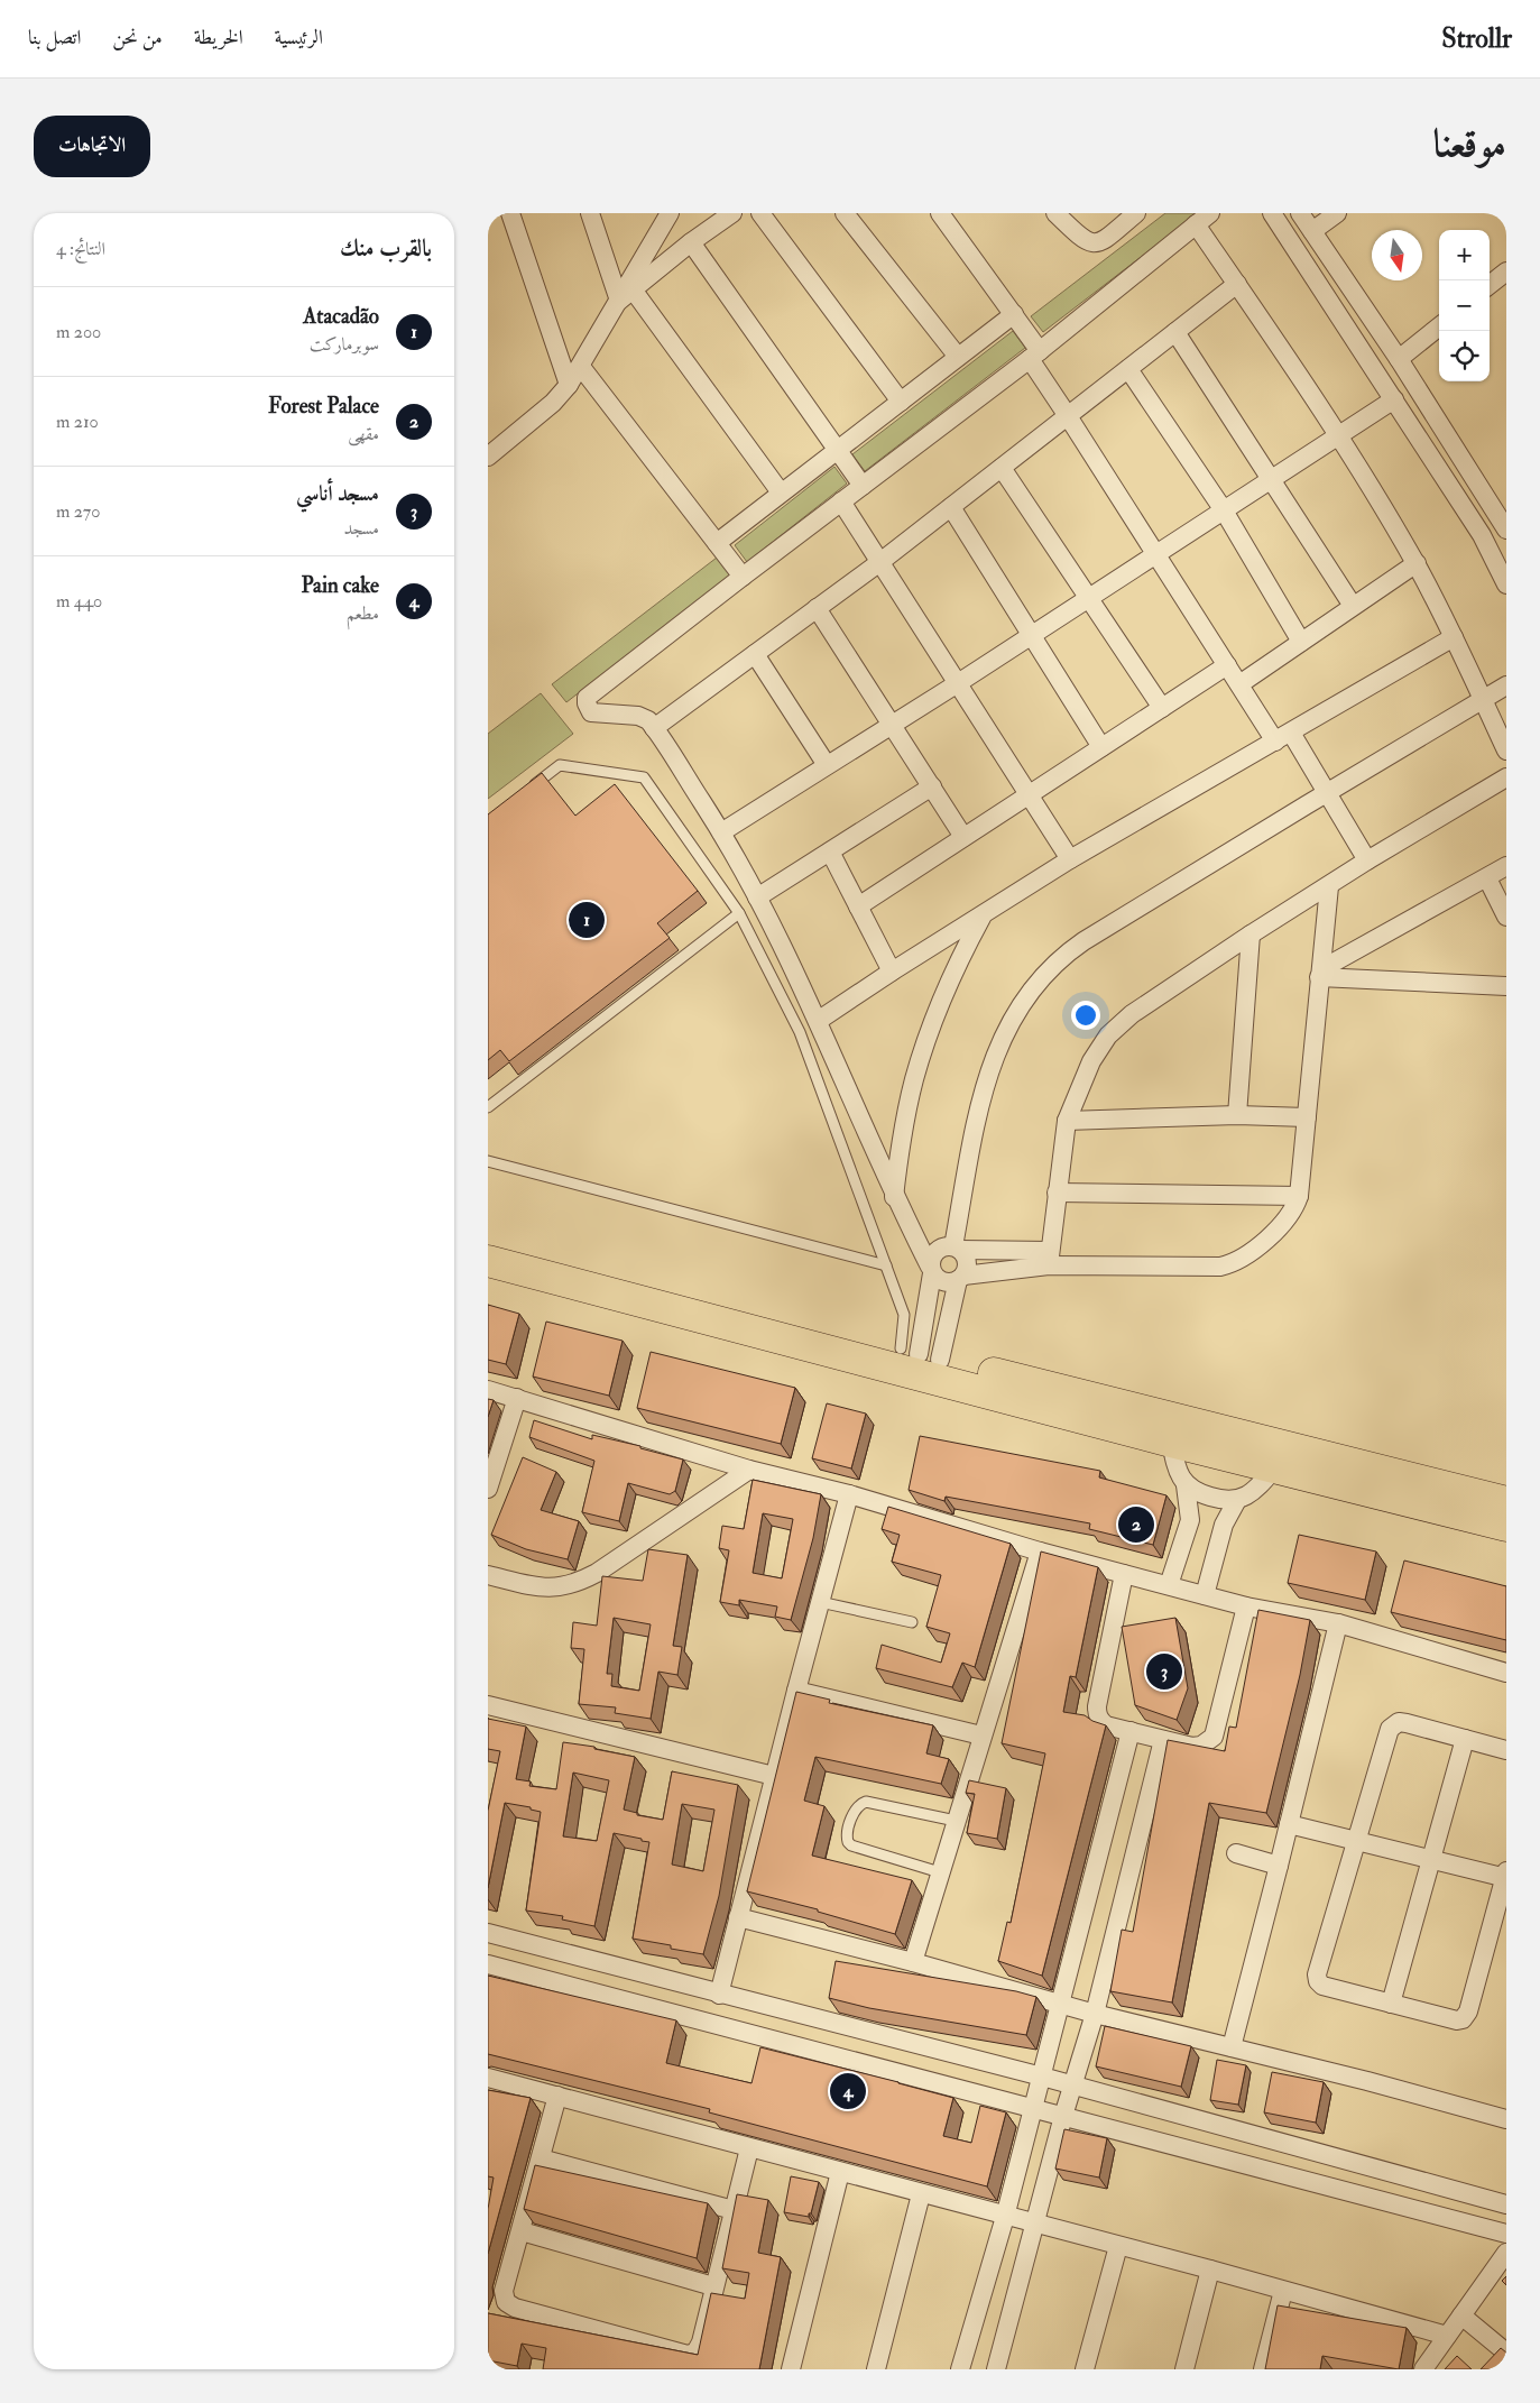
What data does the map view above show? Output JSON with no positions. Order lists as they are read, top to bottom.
{
  "north": "bottom",
  "page": {
    "header": "Strollr",
    "nav": [
      "الرئيسية",
      "الخريطة",
      "من نحن",
      "اتصل بنا"
    ],
    "title": "موقعنا",
    "buttons": "الاتجاهات",
    "heading": ["بالقرب منك", "النتائج: 4"],
    "map_buttons": ["+", "−"],
    "list": [
      {
        "mark": "1",
        "name": "Atacadão",
        "note": "سوبرماركت",
        "value": "200 m"
      },
      {
        "mark": "2",
        "name": "Forest Palace",
        "note": "مقهى",
        "value": "210 m"
      },
      {
        "mark": "3",
        "name": "مسجد أناسي",
        "note": "مسجد",
        "value": "270 m"
      },
      {
        "mark": "4",
        "name": "Pain cake",
        "note": "مطعم",
        "value": "440 m"
      }
    ],
    "pins": [
      "1",
      "2",
      "3",
      "4"
    ]
  }
}
